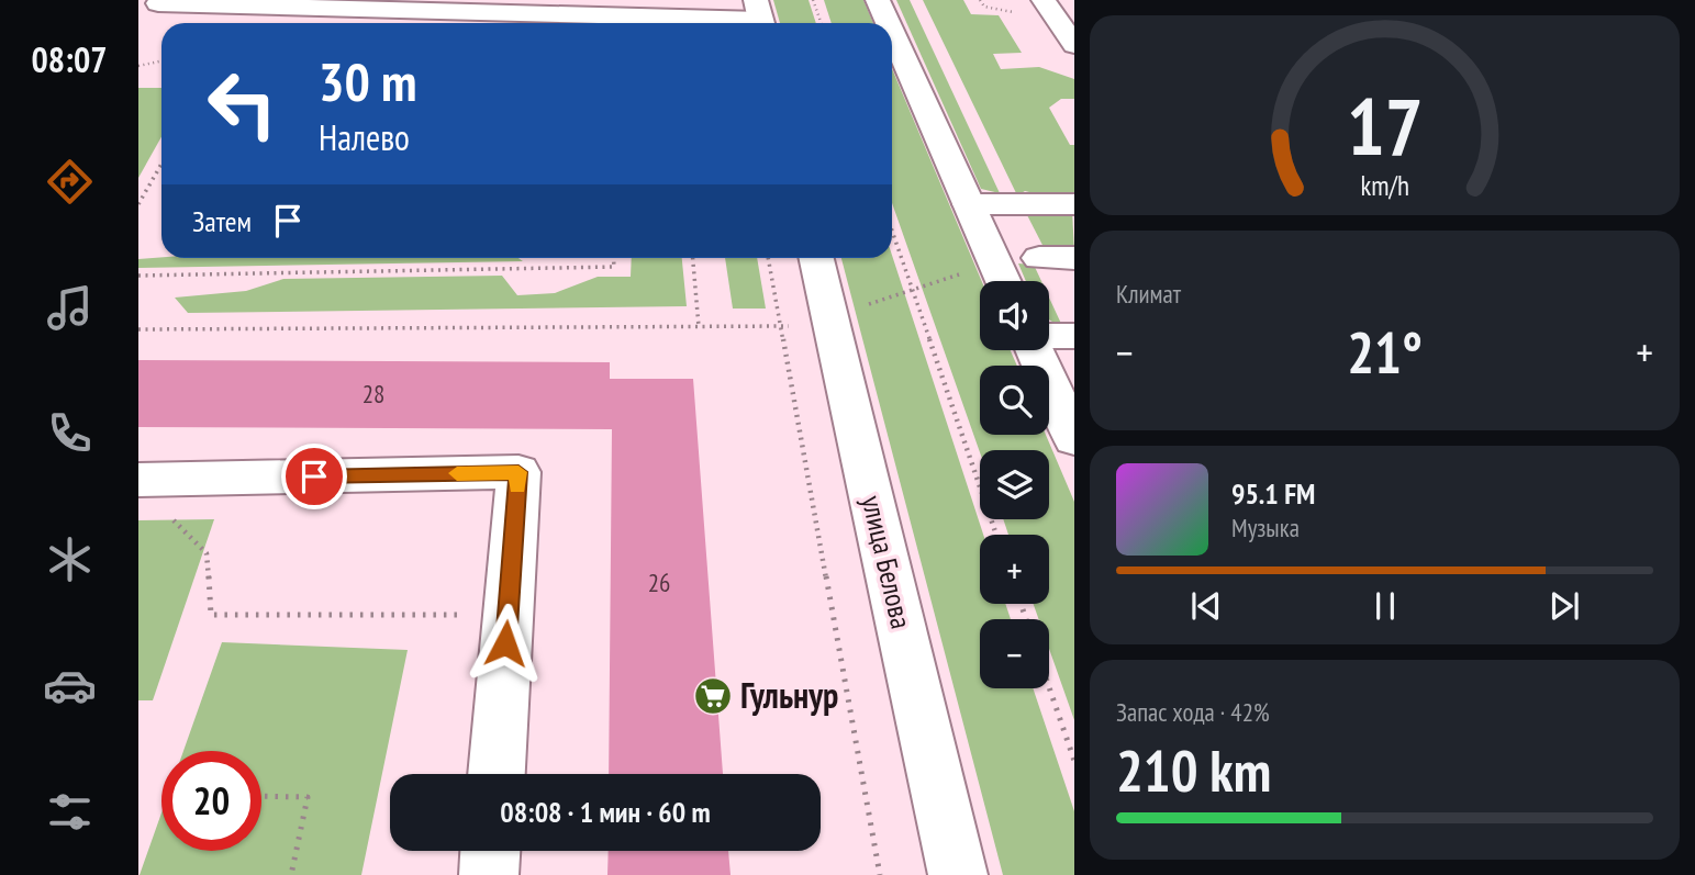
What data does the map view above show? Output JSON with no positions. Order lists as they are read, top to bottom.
{
  "streets": {
    "main road": ["улица Белова"]
  },
  "places": {
    "supermarket": ["Гульнур"]
  },
  "house_numbers": ["28", "26"],
  "page": {
    "tabs": "08:07",
    "turn": ["30 m", "Налево"],
    "then": "Затем",
    "tile": [
      "Климат",
      ["Запас хода · 42%", "210 km"]
    ],
    "map_buttons": ["+", "−"],
    "heat": ["−", "21°", "+"],
    "song": ["95.1 FM", "Музыка"],
    "limit": "20",
    "trip": "08:08 · 1 мин · 60 m",
    "gauge": ["17", "km/h"]
  }
}
